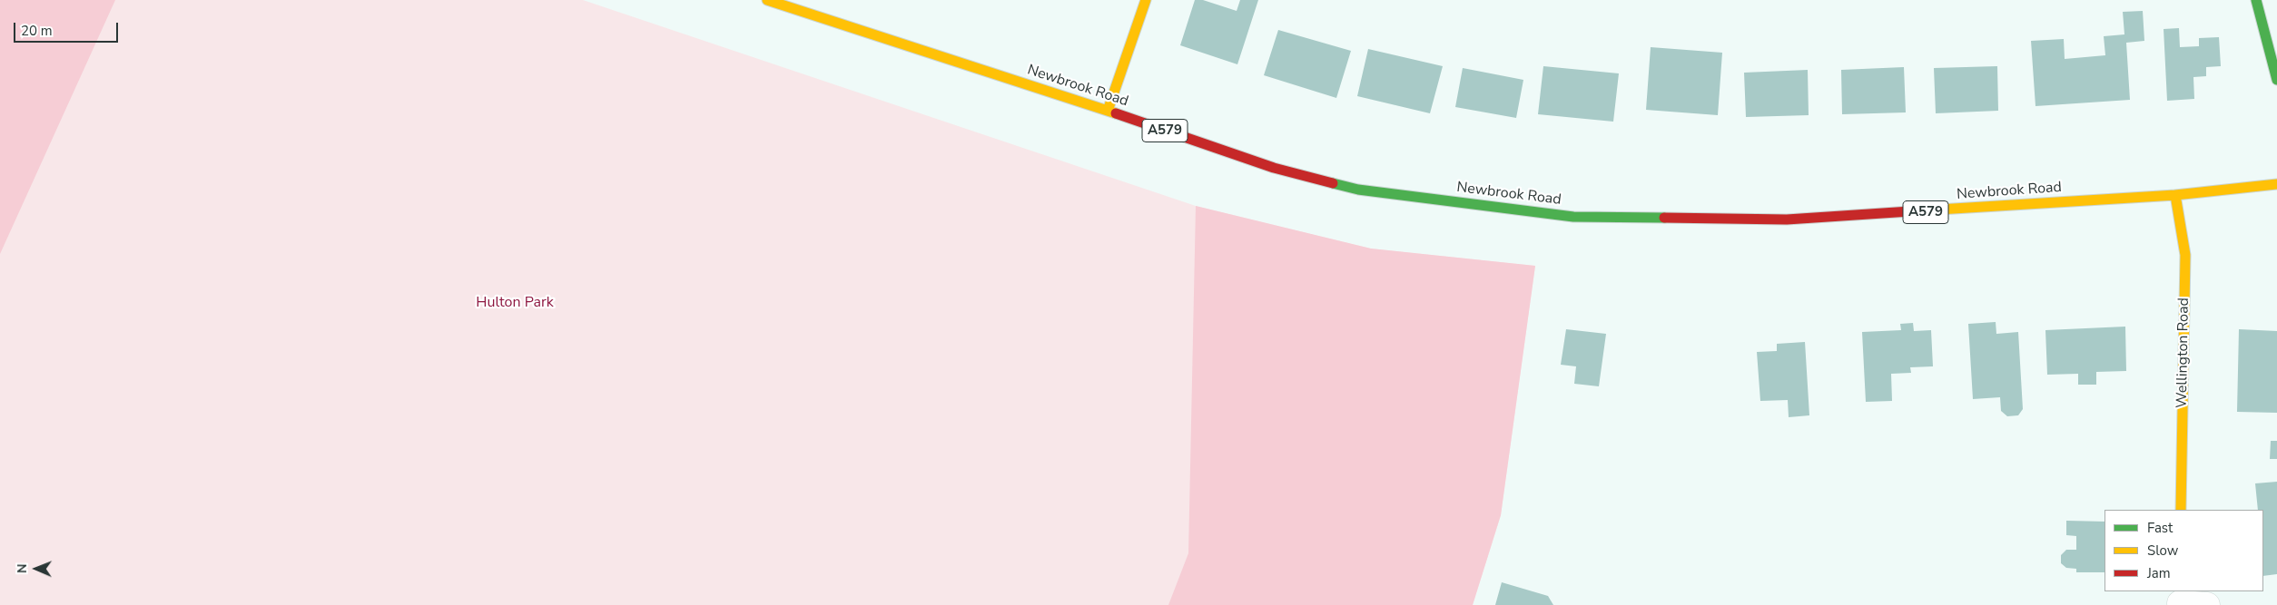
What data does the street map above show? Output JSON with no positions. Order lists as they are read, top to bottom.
{
  "streets": {
    "main road": ["Newbrook Road", "A579", "Wellington Road"]
  },
  "crossings": [
    ["Newbrook Road", "Wellington Road"]
  ],
  "parks": ["Hulton Park"],
  "legend": ["Fast", "Slow", "Jam"],
  "scale_bar": "20 m",
  "north": "left"
}
